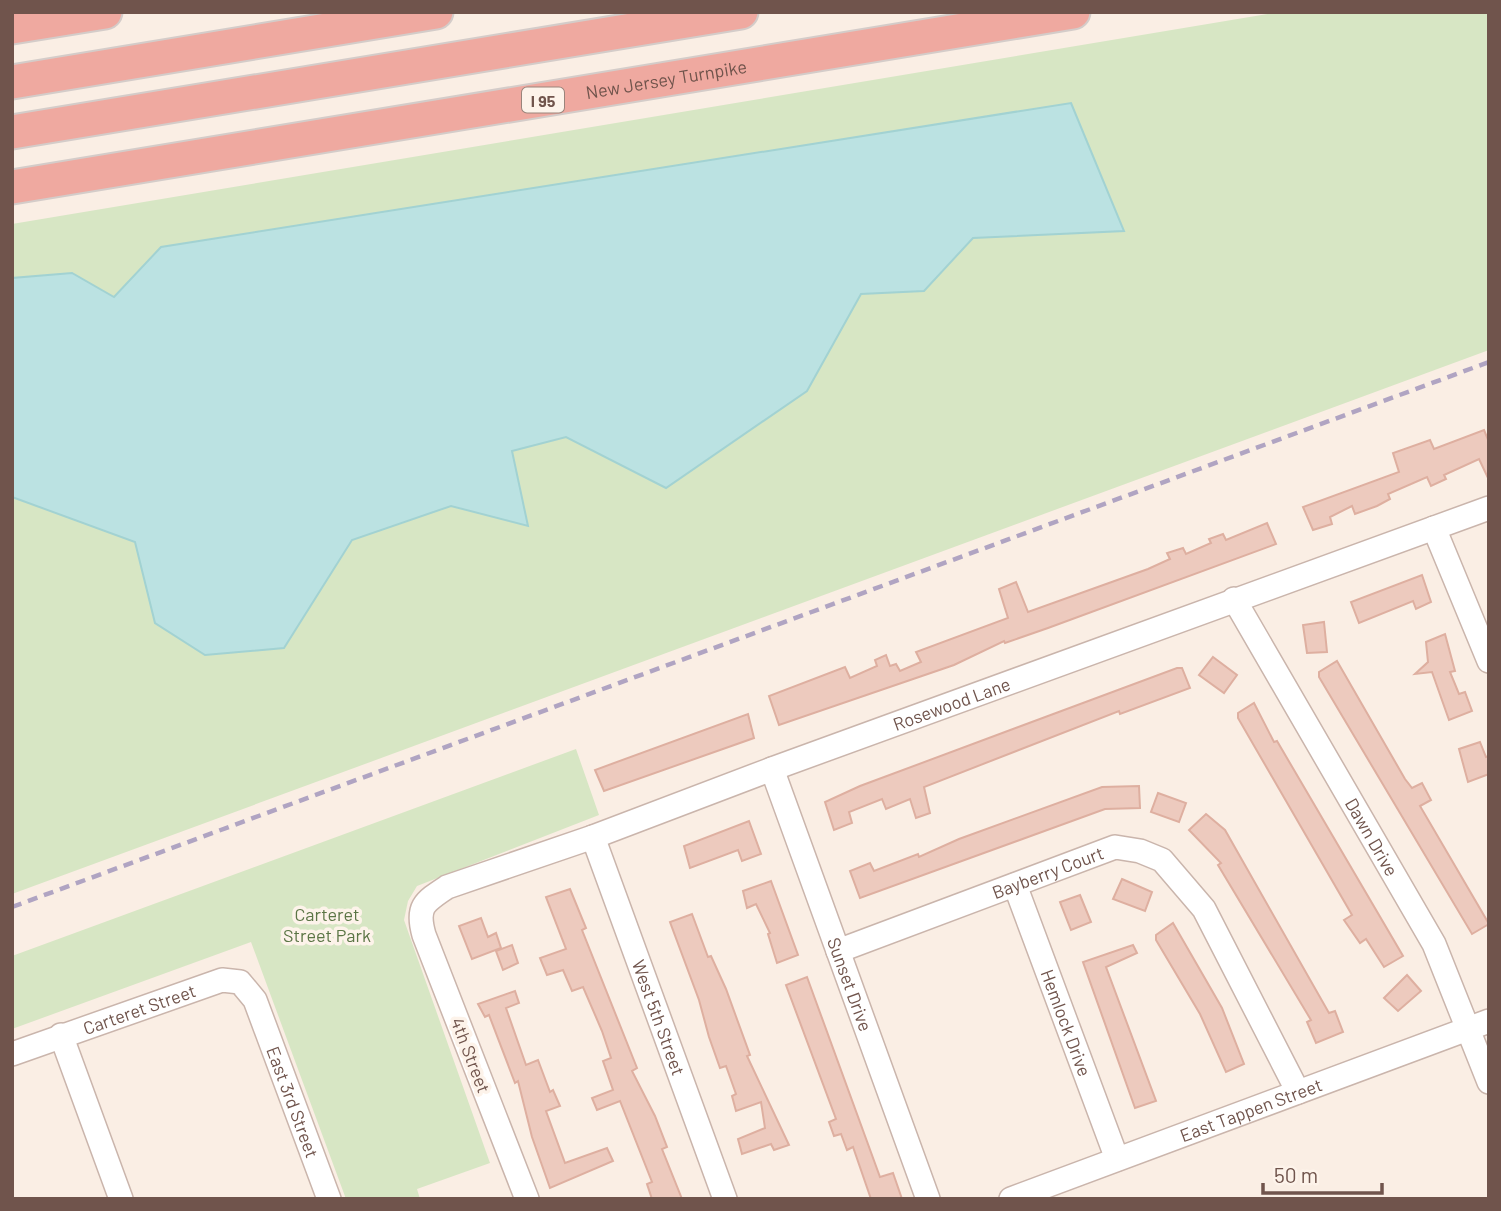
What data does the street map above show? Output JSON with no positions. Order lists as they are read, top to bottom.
{
  "streets": {
    "highway": ["New Jersey Turnpike", "I 95"],
    "street": [
      "Rosewood Lane",
      "Dawn Drive",
      "Bayberry Court",
      "Sunset Drive",
      "Carteret Street",
      "West 5th Street",
      "Hemlock Drive",
      "4th Street",
      "East 3rd Street",
      "East Tappen Street"
    ]
  },
  "crossings": [
    ["Rosewood Lane", "Dawn Drive"],
    ["Rosewood Lane", "Sunset Drive"],
    ["Rosewood Lane", "West 5th Street"],
    ["Rosewood Lane", "4th Street"],
    ["Dawn Drive", "East Tappen Street"],
    ["Bayberry Court", "Sunset Drive"],
    ["Bayberry Court", "Hemlock Drive"],
    ["Bayberry Court", "East Tappen Street"],
    ["Carteret Street", "East 3rd Street"],
    ["Hemlock Drive", "East Tappen Street"]
  ],
  "parks": ["Carteret Street Park"],
  "scale_bar": "50 m"
}
